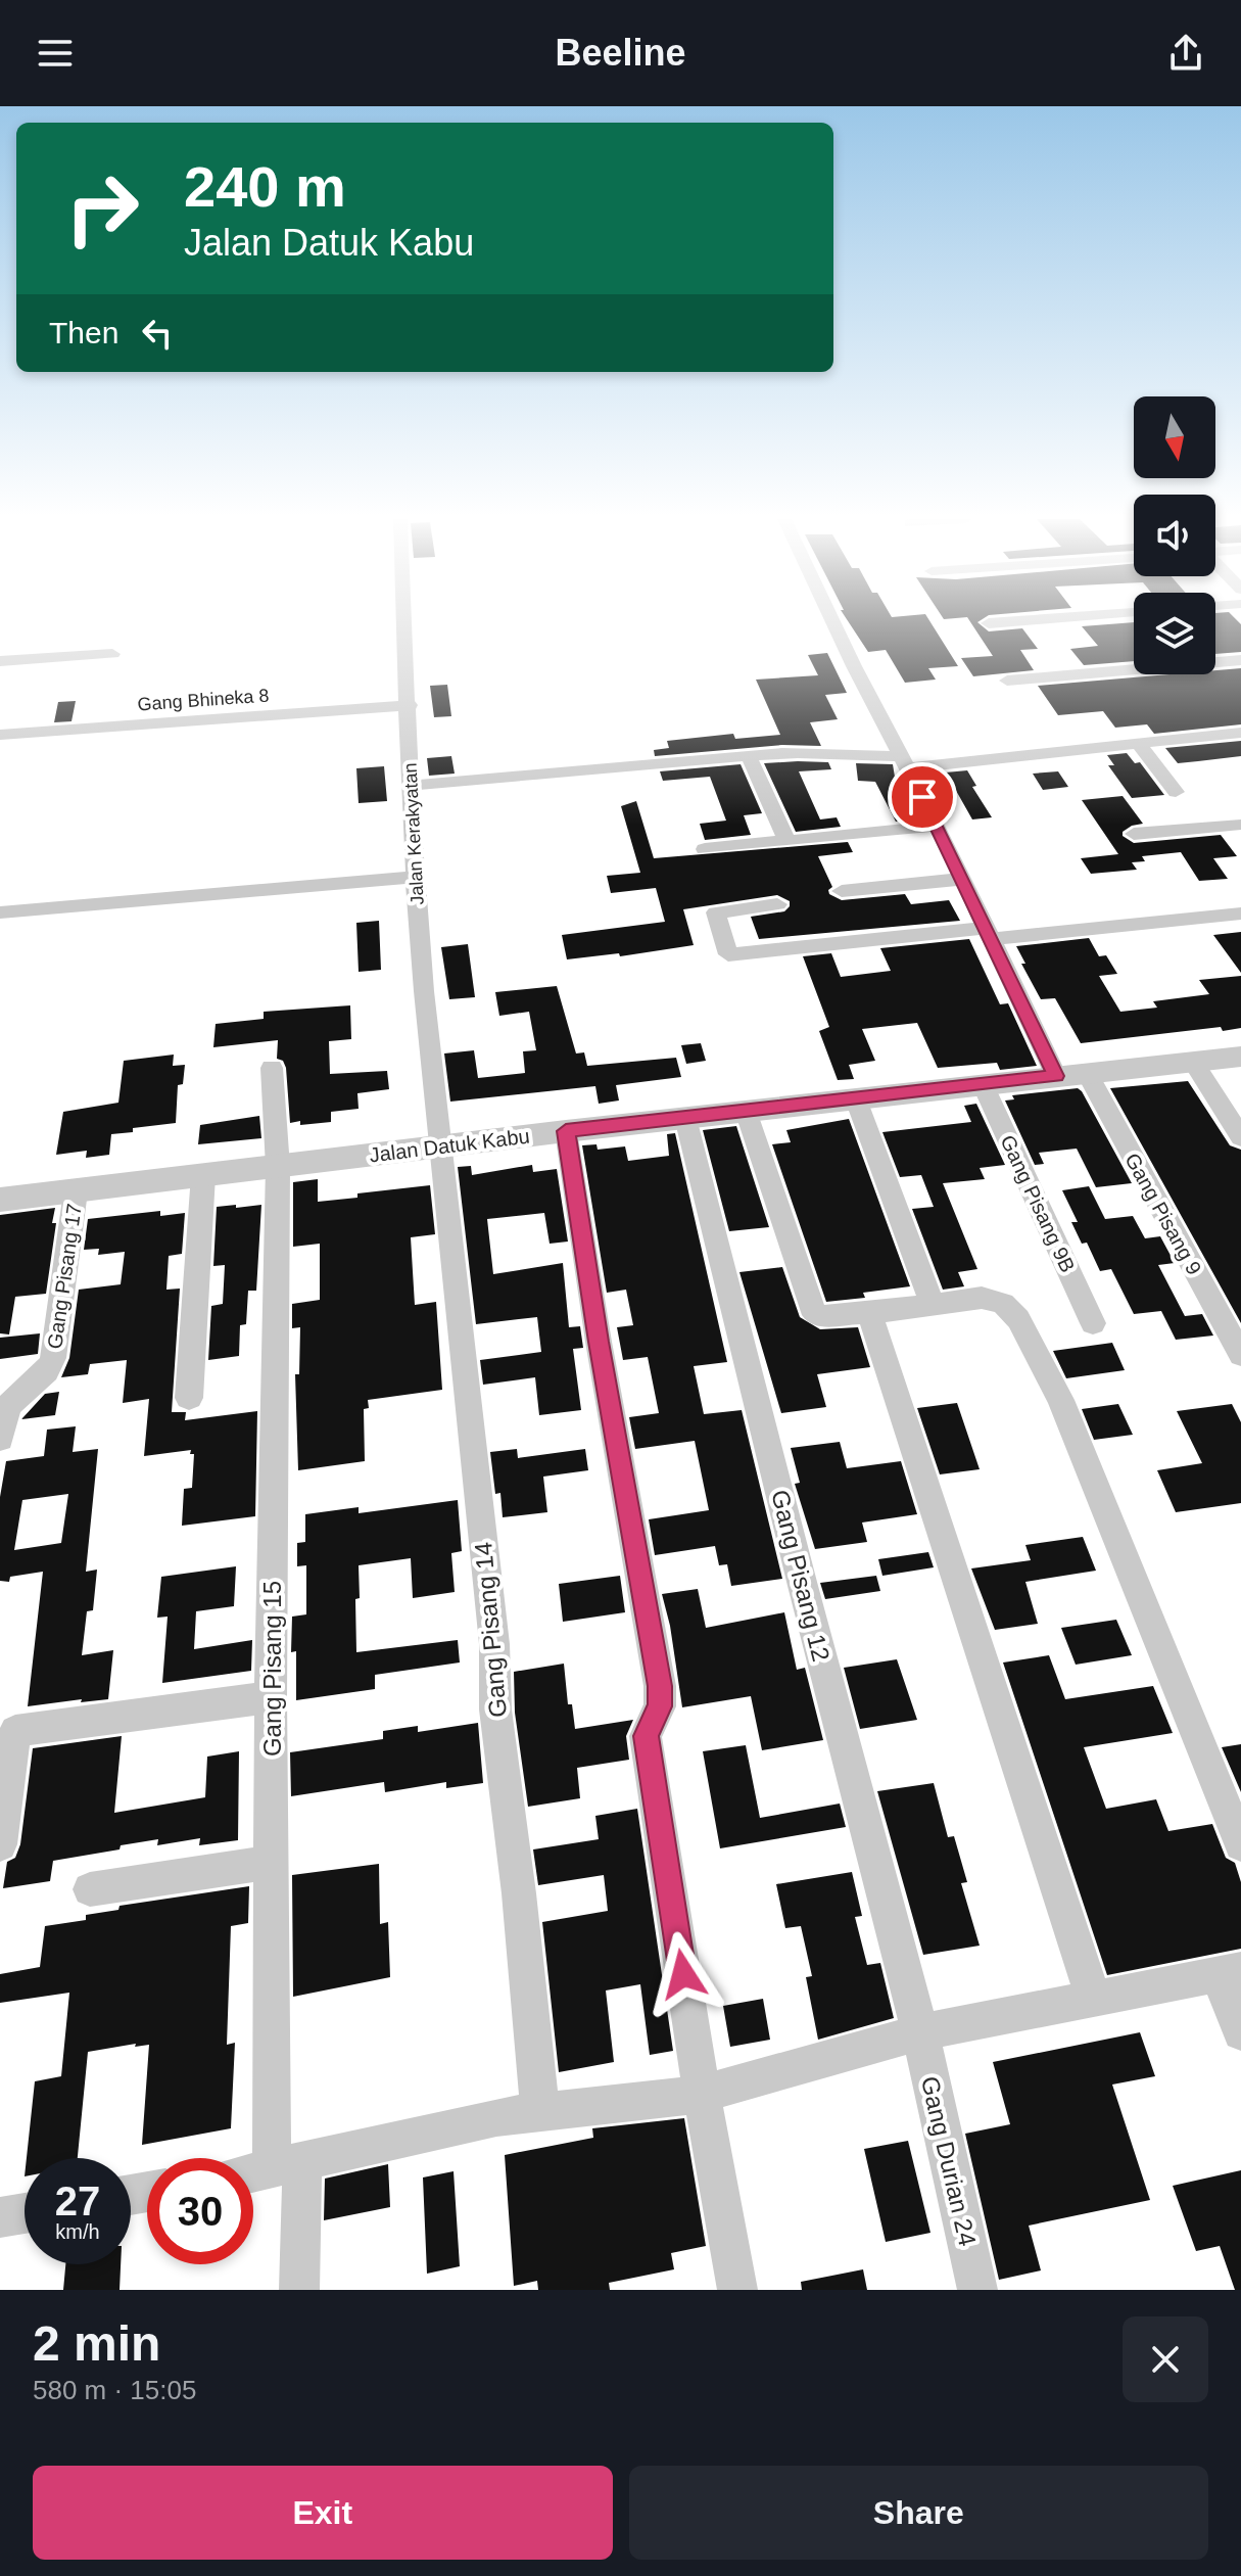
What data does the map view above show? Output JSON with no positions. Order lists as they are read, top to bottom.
{
  "streets": {
    "street": [
      "Gang Bhineka 8",
      "Jalan Kerakyatan",
      "Jalan Datuk Kabu",
      "Gang Pisang 9B",
      "Gang Pisang 9",
      "Gang Pisang 17",
      "Gang Pisang 12",
      "Gang Pisang 14",
      "Gang Pisang 15",
      "Gang Durian 24"
    ]
  },
  "crossings": [
    ["Gang Bhineka 8", "Jalan Kerakyatan"],
    ["Jalan Kerakyatan", "Jalan Datuk Kabu"],
    ["Jalan Kerakyatan", "Gang Pisang 14"],
    ["Jalan Datuk Kabu", "Gang Pisang 9B"],
    ["Jalan Datuk Kabu", "Gang Pisang 9"],
    ["Jalan Datuk Kabu", "Gang Pisang 17"],
    ["Jalan Datuk Kabu", "Gang Pisang 12"],
    ["Jalan Datuk Kabu", "Gang Pisang 14"],
    ["Jalan Datuk Kabu", "Gang Pisang 15"],
    ["Gang Pisang 12", "Gang Durian 24"]
  ],
  "north": "bottom",
  "page": {
    "header": "Beeline",
    "turn": ["240 m", "Jalan Datuk Kabu"],
    "then": "Then",
    "speed": "27 km/h",
    "limit": "30",
    "heading": ["2 min", "580 m · 15:05"],
    "buttons": ["Exit", "Share"]
  }
}
